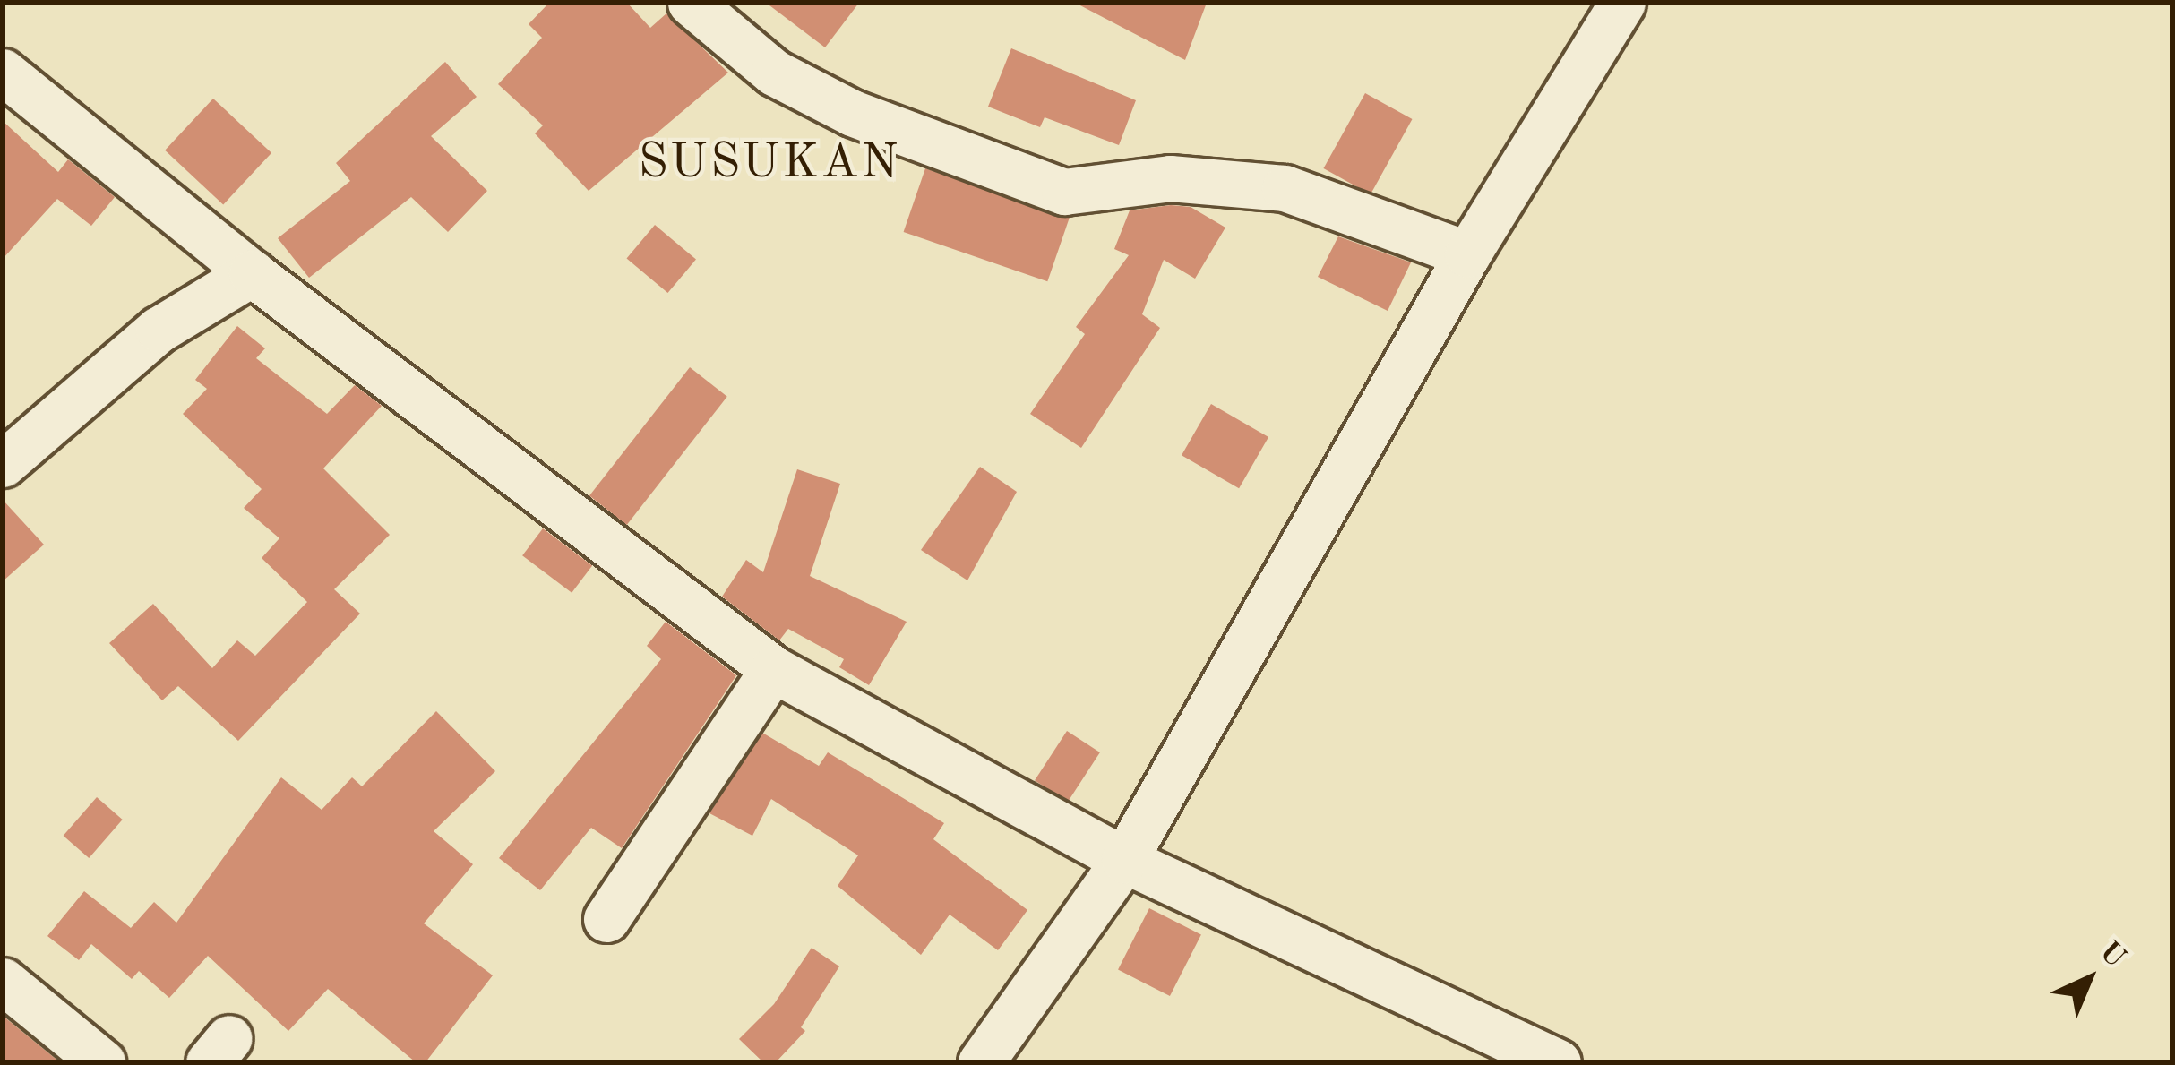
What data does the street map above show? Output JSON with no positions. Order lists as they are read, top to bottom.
{
  "districts": ["SUSUKAN"],
  "north": "top right"
}
